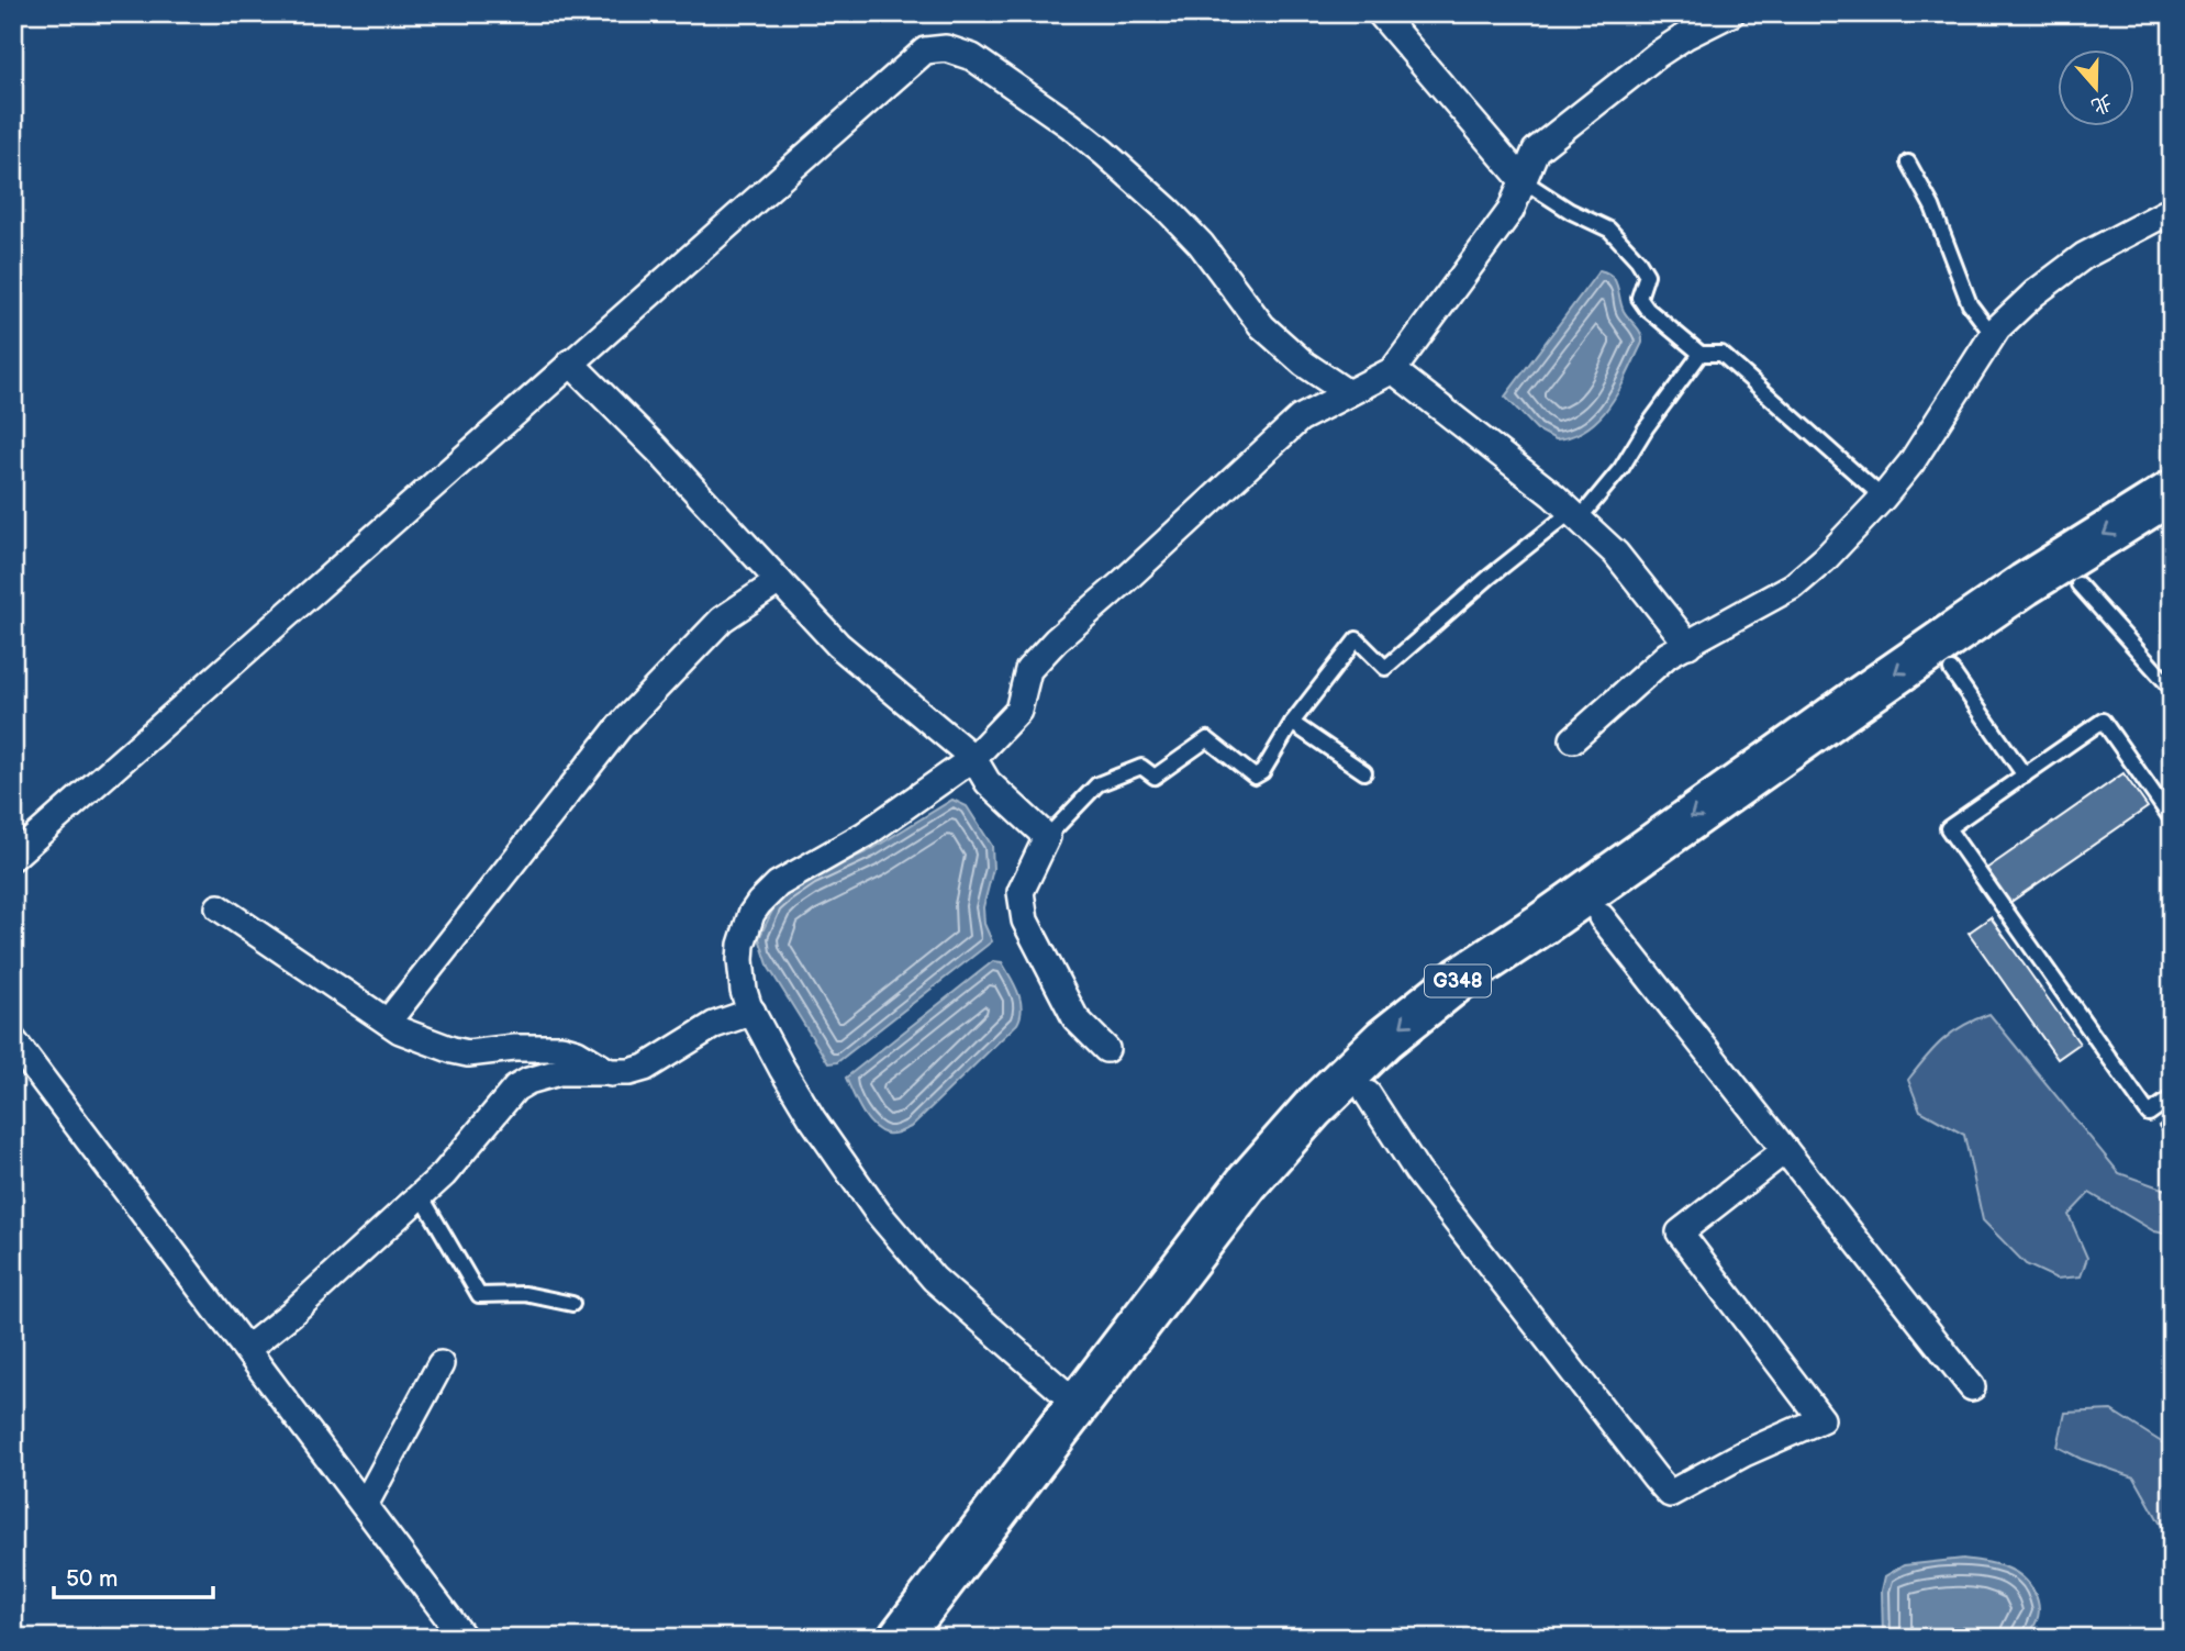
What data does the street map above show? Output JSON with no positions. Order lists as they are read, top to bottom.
{
  "streets": {
    "highway": ["G348"]
  },
  "scale_bar": "50 m",
  "north": "bottom"
}
